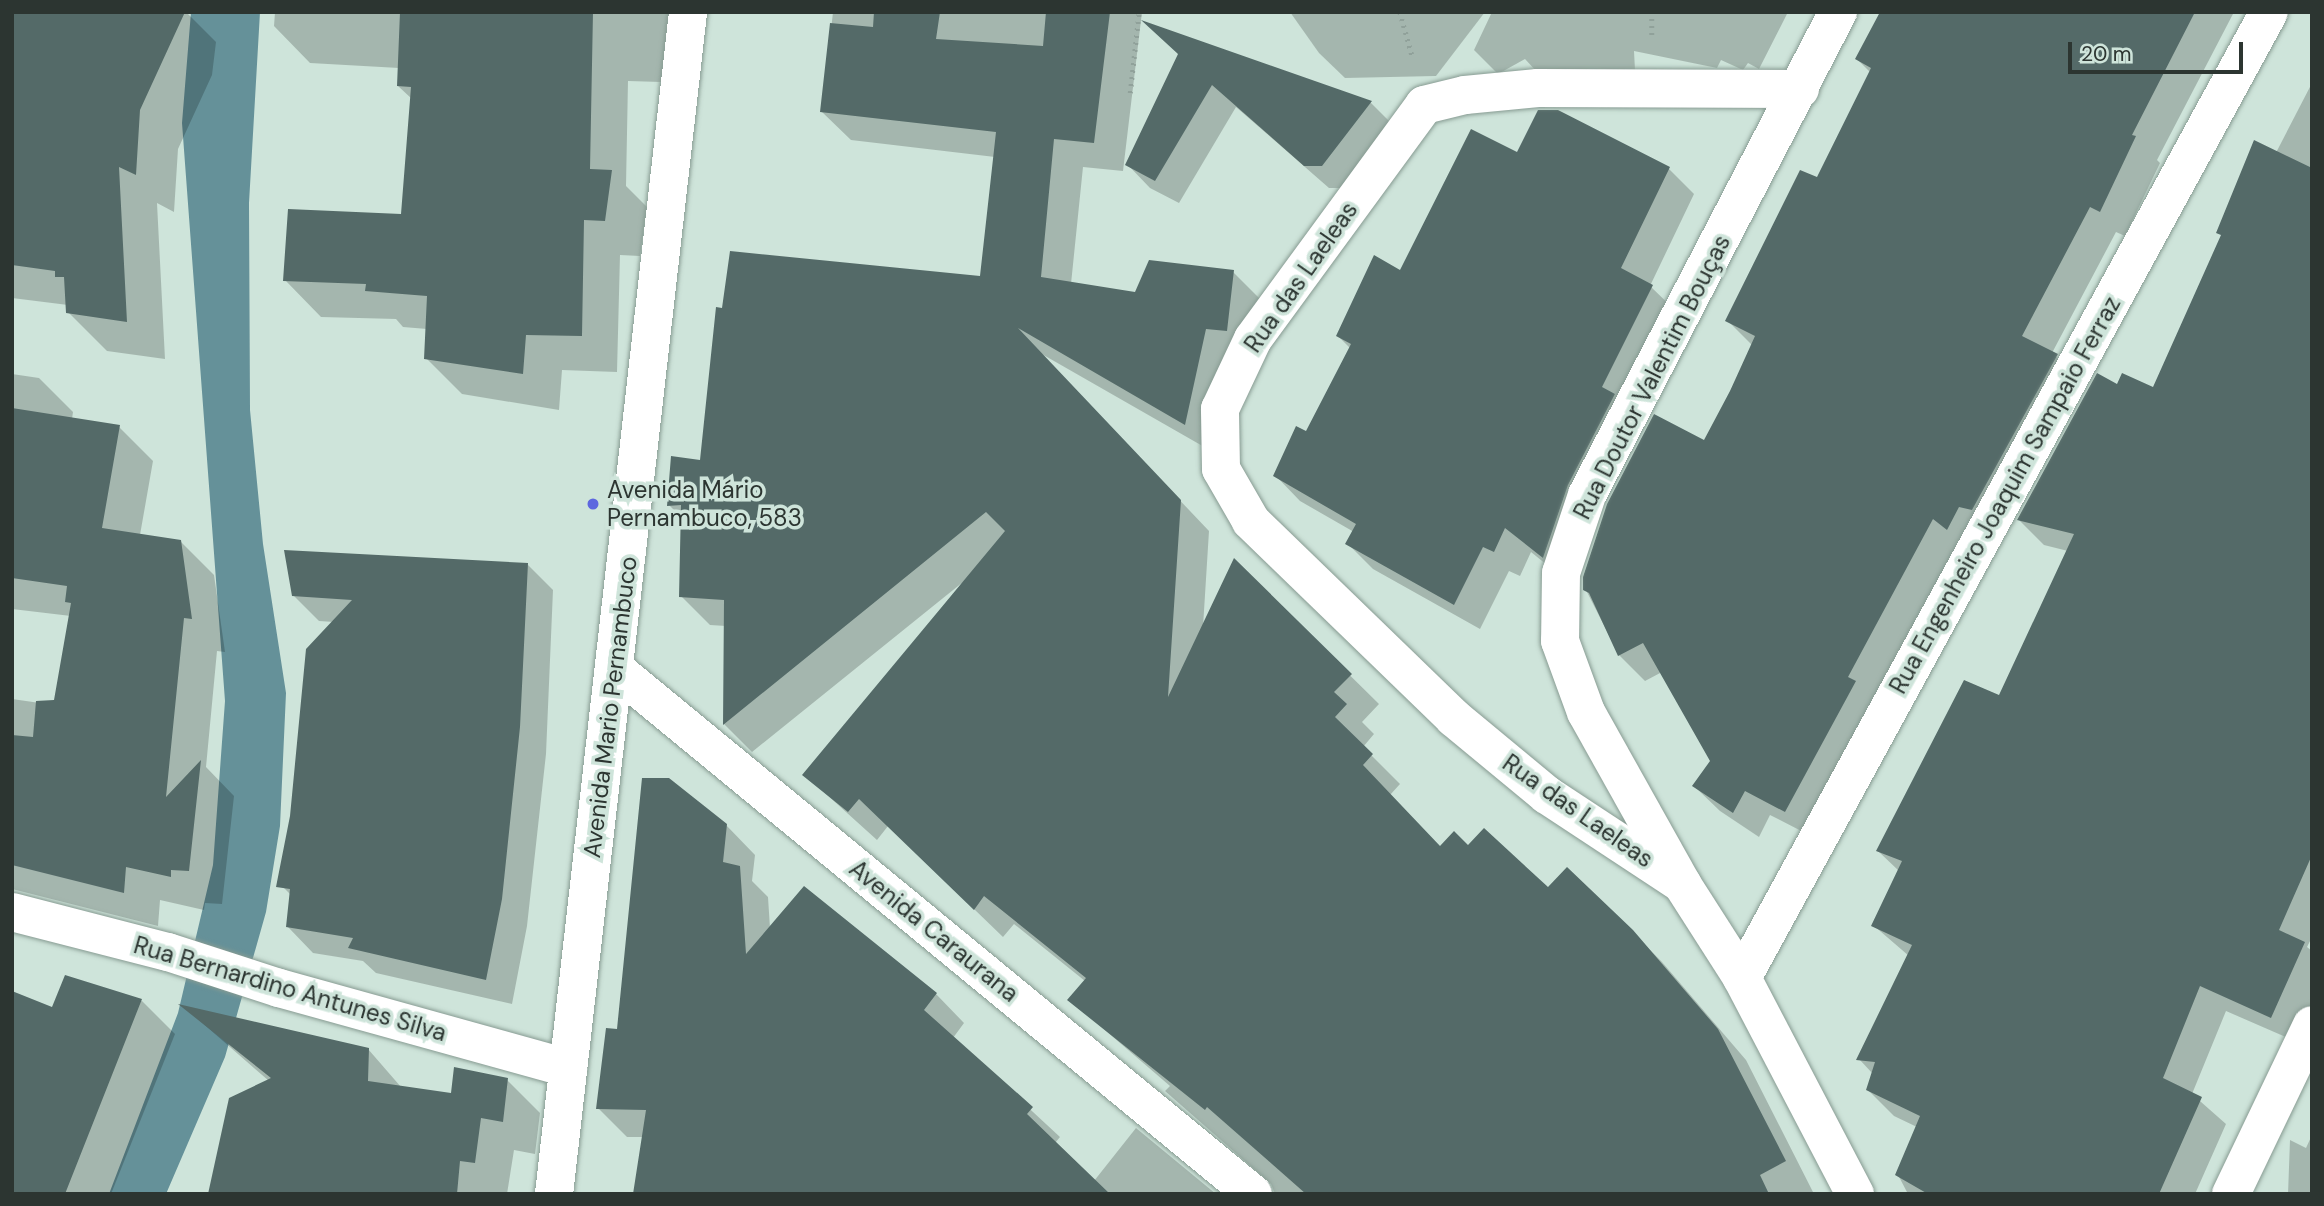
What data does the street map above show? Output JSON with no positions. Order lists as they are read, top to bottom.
{
  "streets": {
    "street": [
      "Rua das Laeleas",
      "Rua Doutor Valentim Bouças",
      "Rua Engenheiro Joaquim Sampaio Ferraz",
      "Avenida Mario Pernambuco",
      "Avenida Caraurana",
      "Rua Bernardino Antunes Silva"
    ]
  },
  "crossings": [
    ["Rua das Laeleas", "Rua Doutor Valentim Bouças"],
    ["Rua Doutor Valentim Bouças", "Rua Engenheiro Joaquim Sampaio Ferraz"],
    ["Avenida Mario Pernambuco", "Avenida Caraurana"],
    ["Avenida Mario Pernambuco", "Rua Bernardino Antunes Silva"]
  ],
  "places": ["Avenida Mário Pernambuco, 583"],
  "scale_bar": "20 m"
}
